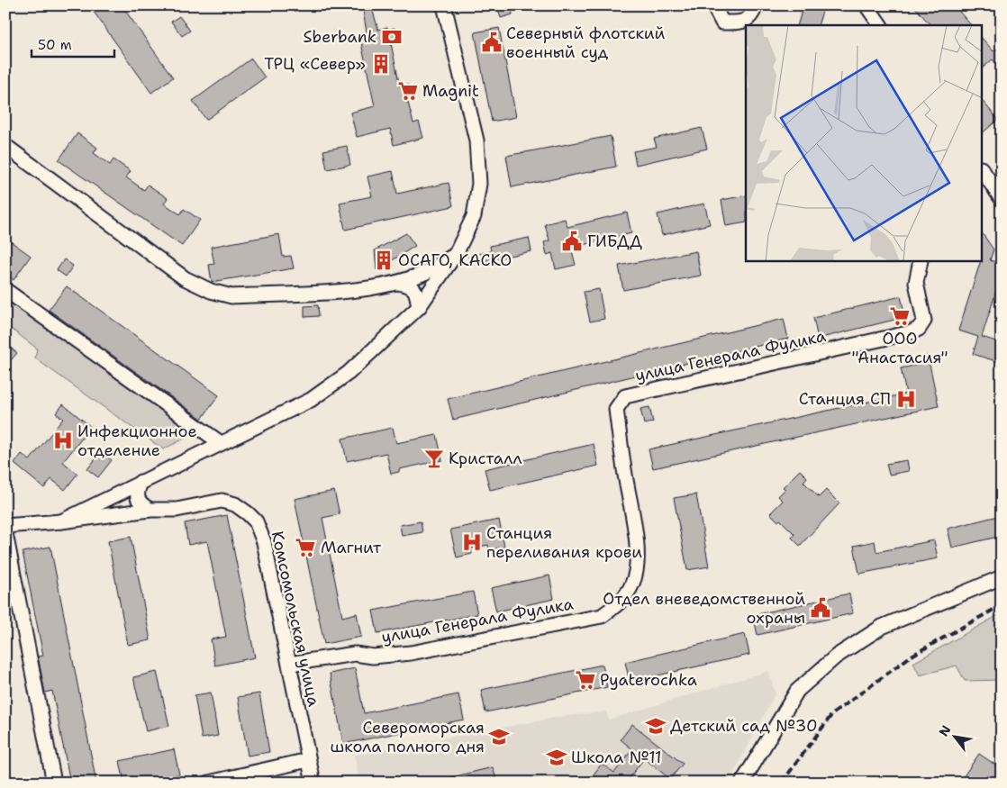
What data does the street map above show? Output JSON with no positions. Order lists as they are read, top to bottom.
{
  "streets": {
    "street": ["улица Генерала Фулика", "Комсомольская улица"]
  },
  "crossings": [
    ["улица Генерала Фулика", "Комсомольская улица"]
  ],
  "places": {
    "bank": ["Sberbank"],
    "public building": ["Северный флотский военный суд", "ГИБДД", "Отдел вневедомственной охраны"],
    "building": ["ТРЦ «Север»", "ОСАГО, КАСКО"],
    "supermarket": [
      "Magnit",
      "ООО \"Анастасия\"",
      "Магнит",
      "Pyaterochka"
    ],
    "hospital": ["Станция СП", "Инфекционное отделение", "Станция переливания крови"],
    "bar": ["Кристалл"],
    "school or university": ["Детский сад №30", "Североморская школа полного дня", "Школа №11"]
  },
  "scale_bar": "50 m",
  "north": "top left"
}
